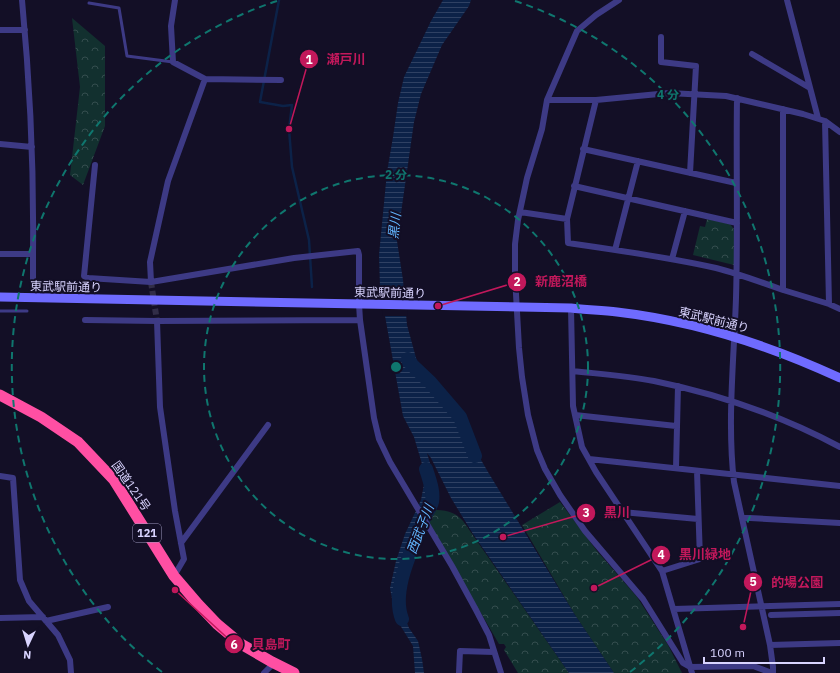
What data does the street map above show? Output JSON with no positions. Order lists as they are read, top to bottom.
{
  "streets": {
    "highway": ["国道121号", "121"],
    "street": ["東武駅前通り"]
  },
  "water": ["黒川", "西武子川"],
  "places": [
    "瀬戸川",
    "新鹿沼橋",
    "黒川",
    "黒川緑地",
    "貝島町",
    "的場公園"
  ],
  "scale_bar": "100 m",
  "north": "bottom",
  "rings": ["4 分", "2 分"]
}
